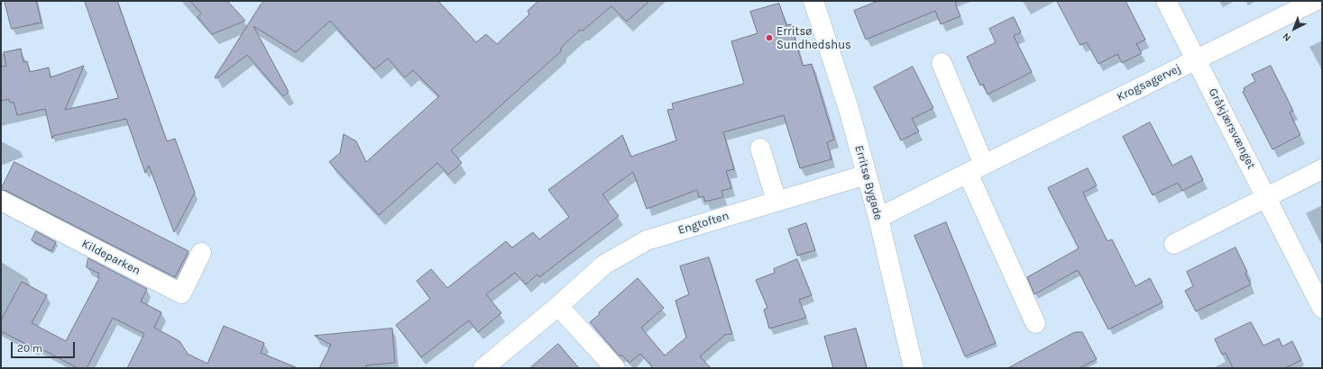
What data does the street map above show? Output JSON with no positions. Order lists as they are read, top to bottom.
{
  "streets": {
    "street": [
      "Krogsagervej",
      "Gråkjærsvænget",
      "Erritsø Bygade",
      "Engtoften",
      "Kildeparken"
    ]
  },
  "crossings": [
    ["Krogsagervej", "Gråkjærsvænget"],
    ["Krogsagervej", "Erritsø Bygade"],
    ["Erritsø Bygade", "Engtoften"]
  ],
  "places": ["Erritsø Sundhedshus"],
  "scale_bar": "20 m",
  "north": "bottom left"
}
